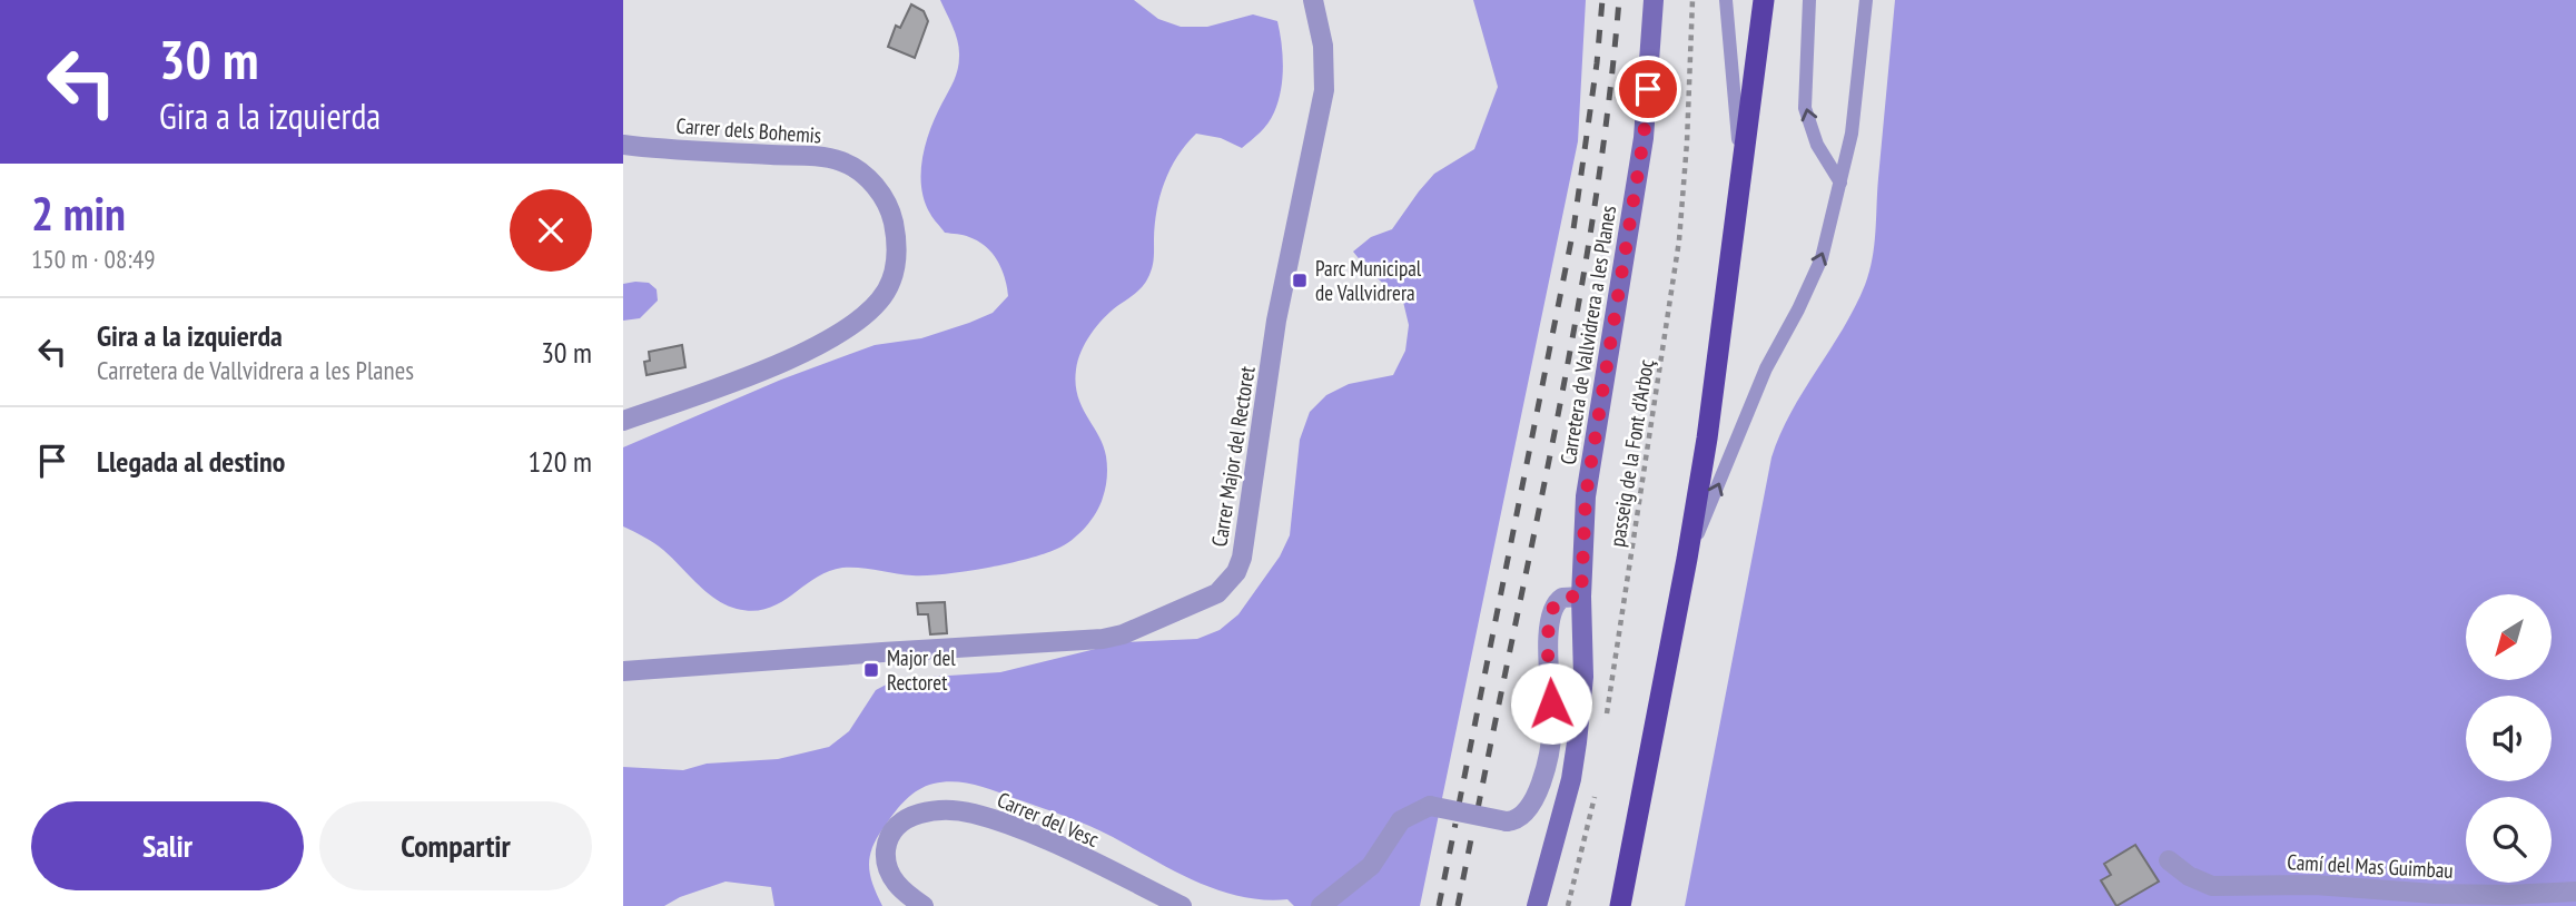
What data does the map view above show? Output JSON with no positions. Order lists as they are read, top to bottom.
{
  "streets": {
    "main road": ["Carretera de Vallvidrera a les Planes"],
    "street": [
      "Carrer dels Bohemis",
      "Carrer Major del Rectoret",
      "Carrer del Vesc",
      "Camí del Mas Guimbau"
    ],
    "path": ["passeig de la Font d'Arboç"]
  },
  "places": {
    "transit": ["Parc Municipal de Vallvidrera", "Major del Rectoret"]
  },
  "north": "bottom left",
  "page": {
    "turn": ["30 m", "Gira a la izquierda"],
    "heading": ["2 min", "150 m · 08:49"],
    "list": [
      {
        "name": "Gira a la izquierda",
        "note": "Carretera de Vallvidrera a les Planes",
        "value": "30 m"
      },
      {
        "name": "Llegada al destino",
        "value": "120 m"
      }
    ],
    "buttons": ["Salir", "Compartir"]
  }
}
